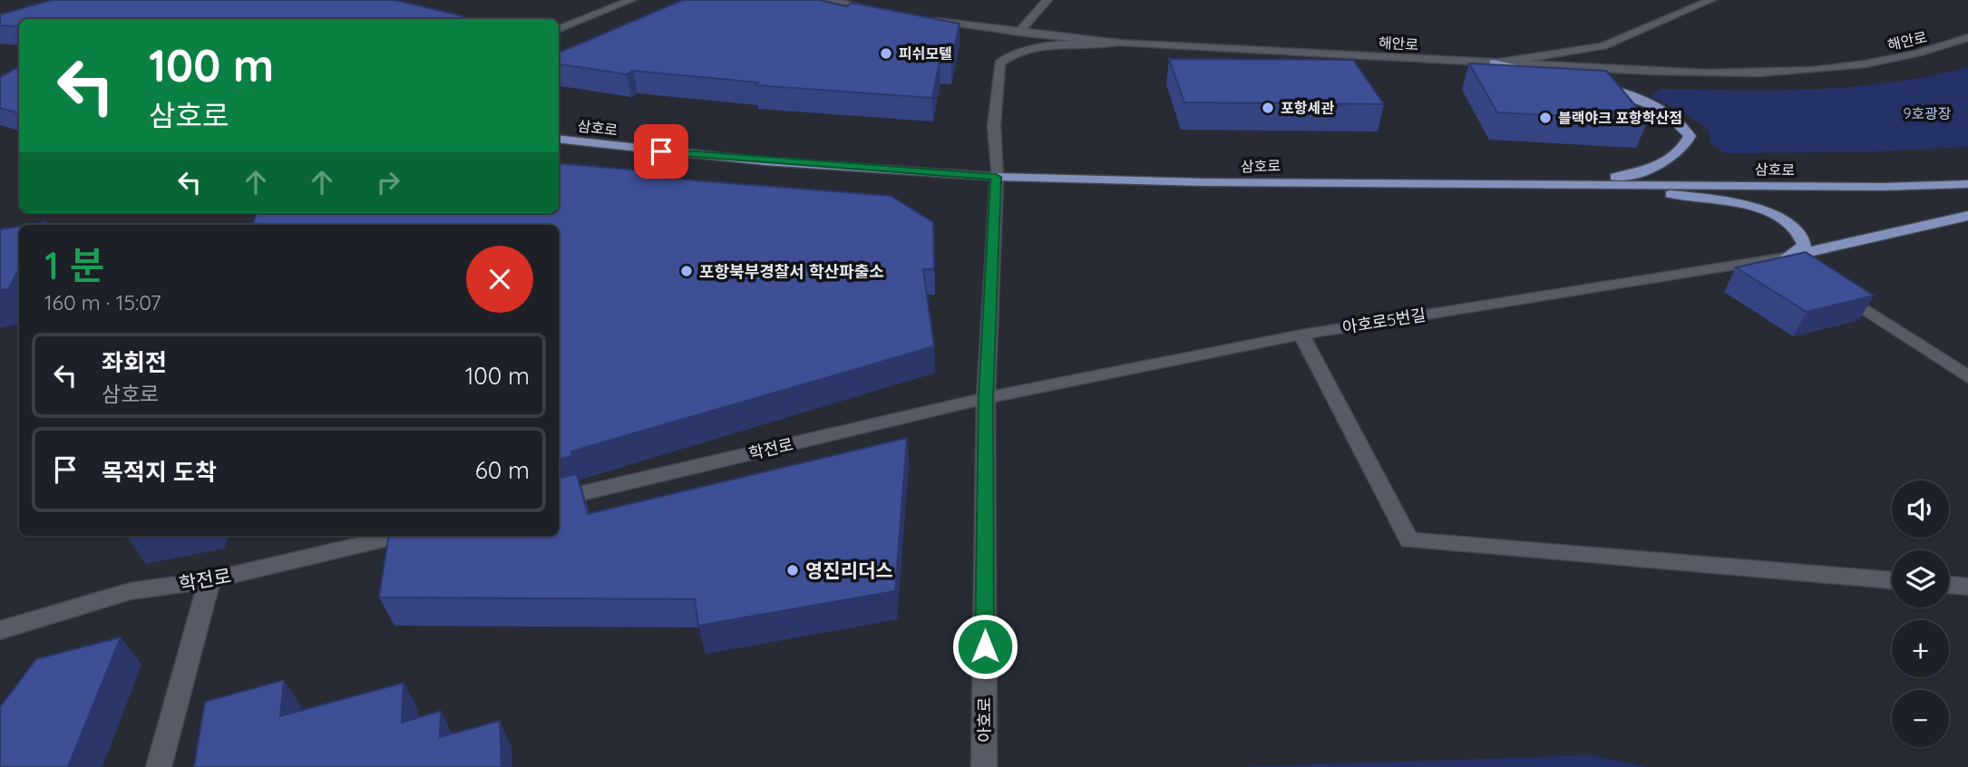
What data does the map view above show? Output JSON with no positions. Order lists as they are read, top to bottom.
{
  "streets": {
    "main road": ["삼호로"],
    "street": [
      "해안로",
      "아호로5번길",
      "학전로",
      "아호로"
    ]
  },
  "crossings": [
    ["해안로", "아호로"],
    ["삼호로", "아호로"],
    ["아호로5번길", "학전로"],
    ["아호로5번길", "아호로"],
    ["학전로", "아호로"]
  ],
  "parks": ["9호광장"],
  "places": [
    "피쉬모텔",
    "포항세관",
    "블랙야크 포항학산점",
    "포항북부경찰서 학산파출소",
    "영진리더스"
  ],
  "page": {
    "turn": ["100 m", "삼호로"],
    "heading": ["1 분", "160 m · 15:07"],
    "list": [
      {
        "name": "좌회전",
        "note": "삼호로",
        "value": "100 m"
      },
      {
        "name": "목적지 도착",
        "value": "60 m"
      }
    ],
    "map_buttons": ["+", "−"]
  }
}
